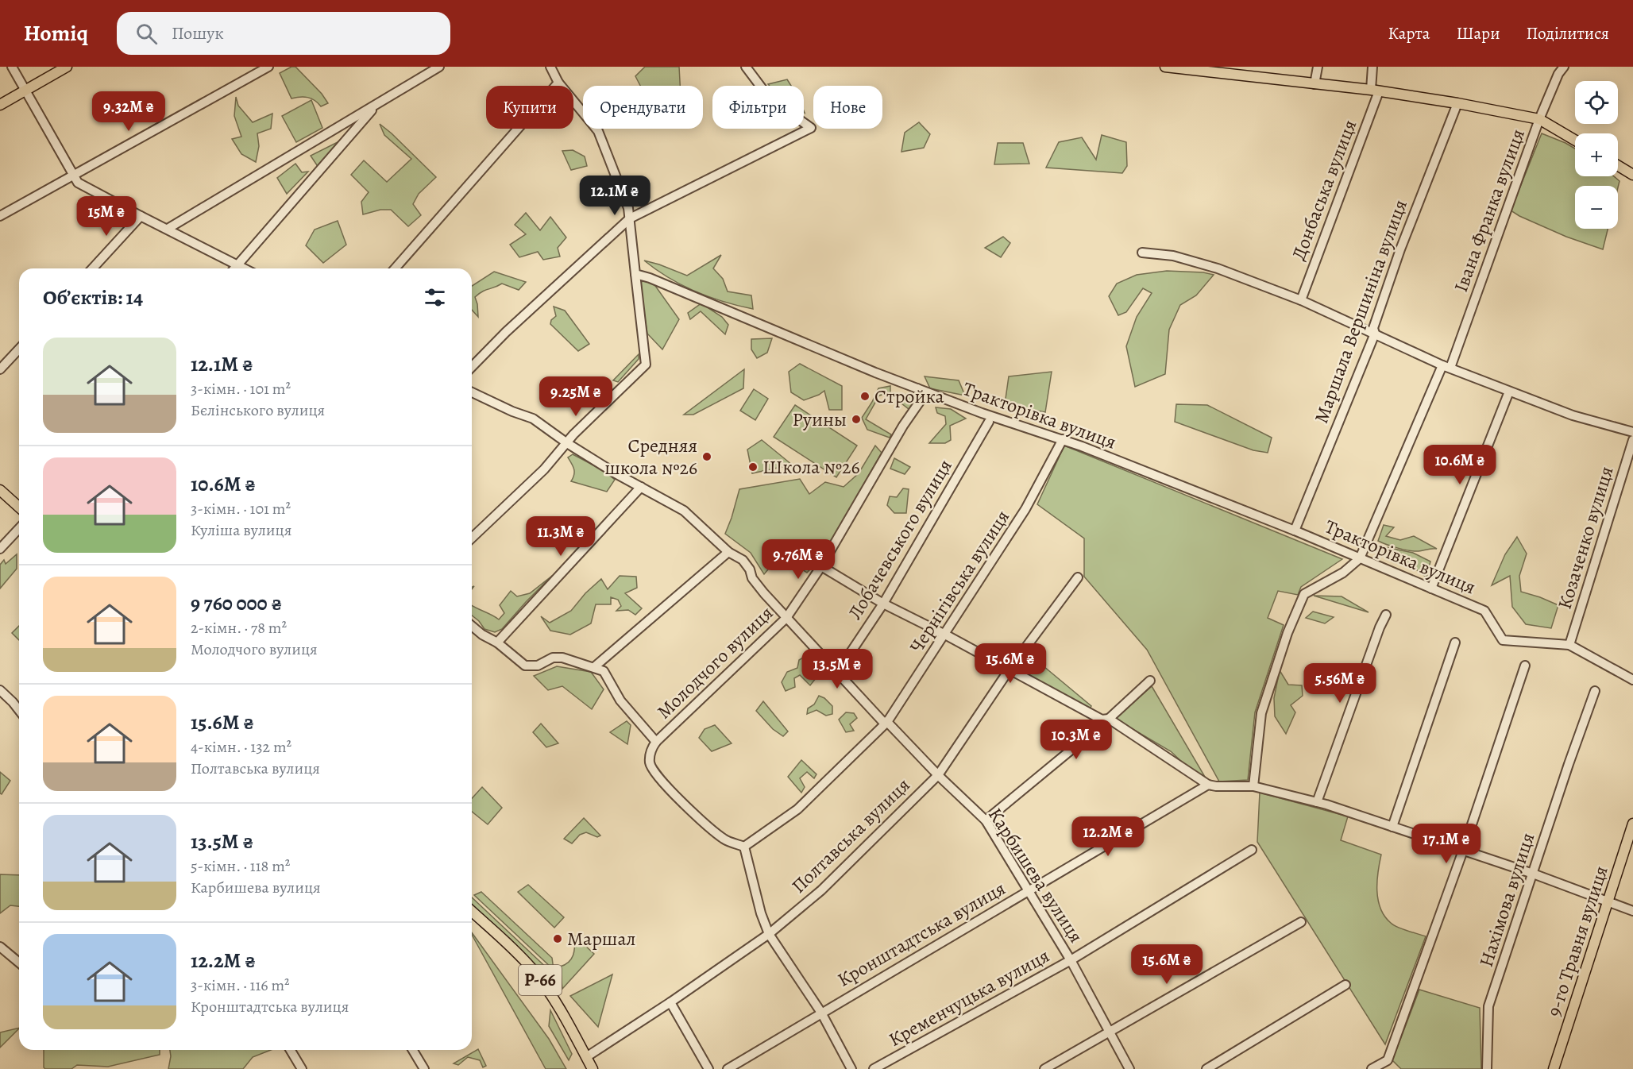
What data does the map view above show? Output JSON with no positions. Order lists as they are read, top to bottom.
{
  "streets": {
    "main road": ["9-го Травня вулиця", "Р-66"],
    "street": [
      "Донбаська вулиця",
      "Івана Франка вулиця",
      "Маршала Вершиніна вулиця",
      "Тракторівка вулиця",
      "Козаченко вулиця",
      "Лобачевського вулиця",
      "Чернігівська вулиця",
      "Молодчого вулиця",
      "Полтавська вулиця",
      "Карбишева вулиця",
      "Нахімова вулиця",
      "Кронштадтська вулиця",
      "Кременчуцька вулиця"
    ]
  },
  "crossings": [
    ["Івана Франка вулиця", "Тракторівка вулиця"],
    ["Маршала Вершиніна вулиця", "Тракторівка вулиця"],
    ["Тракторівка вулиця", "Козаченко вулиця"],
    ["Тракторівка вулиця", "Чернігівська вулиця"],
    ["Тракторівка вулиця", "Молодчого вулиця"],
    ["Лобачевського вулиця", "Карбишева вулиця"],
    ["Чернігівська вулиця", "Карбишева вулиця"],
    ["Молодчого вулиця", "Карбишева вулиця"],
    ["Полтавська вулиця", "Карбишева вулиця"],
    ["Полтавська вулиця", "Р-66"],
    ["Карбишева вулиця", "Кронштадтська вулиця"],
    ["Карбишева вулиця", "Кременчуцька вулиця"]
  ],
  "places": [
    "Стройка",
    "Руины",
    "Средняя школа №26",
    "Школа №26",
    "Маршал"
  ],
  "page": {
    "header": "Homiq",
    "search": "Пошук",
    "nav": ["Карта", "Шари", "Поділитися"],
    "map_buttons": ["+", "−"],
    "chip": [
      "Купити",
      "Орендувати",
      "Фільтри",
      "Нове"
    ],
    "price": [
      "9.32M ₴",
      "12.1M ₴",
      "15M ₴",
      "9.25M ₴",
      "10.6M ₴",
      "11.3M ₴",
      "9.76M ₴",
      "15.6M ₴",
      "13.5M ₴",
      "5.56M ₴",
      "10.3M ₴",
      "12.2M ₴",
      "17.1M ₴",
      "15.6M ₴"
    ],
    "heading": "Об’єктів: 14",
    "list": [
      {
        "name": "12.1M ₴",
        "note": "3-кімн. · 101 m² · Бєлінського вулиця"
      },
      {
        "name": "10.6M ₴",
        "note": "3-кімн. · 101 m² · Куліша вулиця"
      },
      {
        "name": "9 760 000 ₴",
        "note": "2-кімн. · 78 m² · Молодчого вулиця"
      },
      {
        "name": "15.6M ₴",
        "note": "4-кімн. · 132 m² · Полтавська вулиця"
      },
      {
        "name": "13.5M ₴",
        "note": "5-кімн. · 118 m² · Карбишева вулиця"
      },
      {
        "name": "12.2M ₴",
        "note": "3-кімн. · 116 m² · Кронштадтська вулиця"
      }
    ]
  }
}
